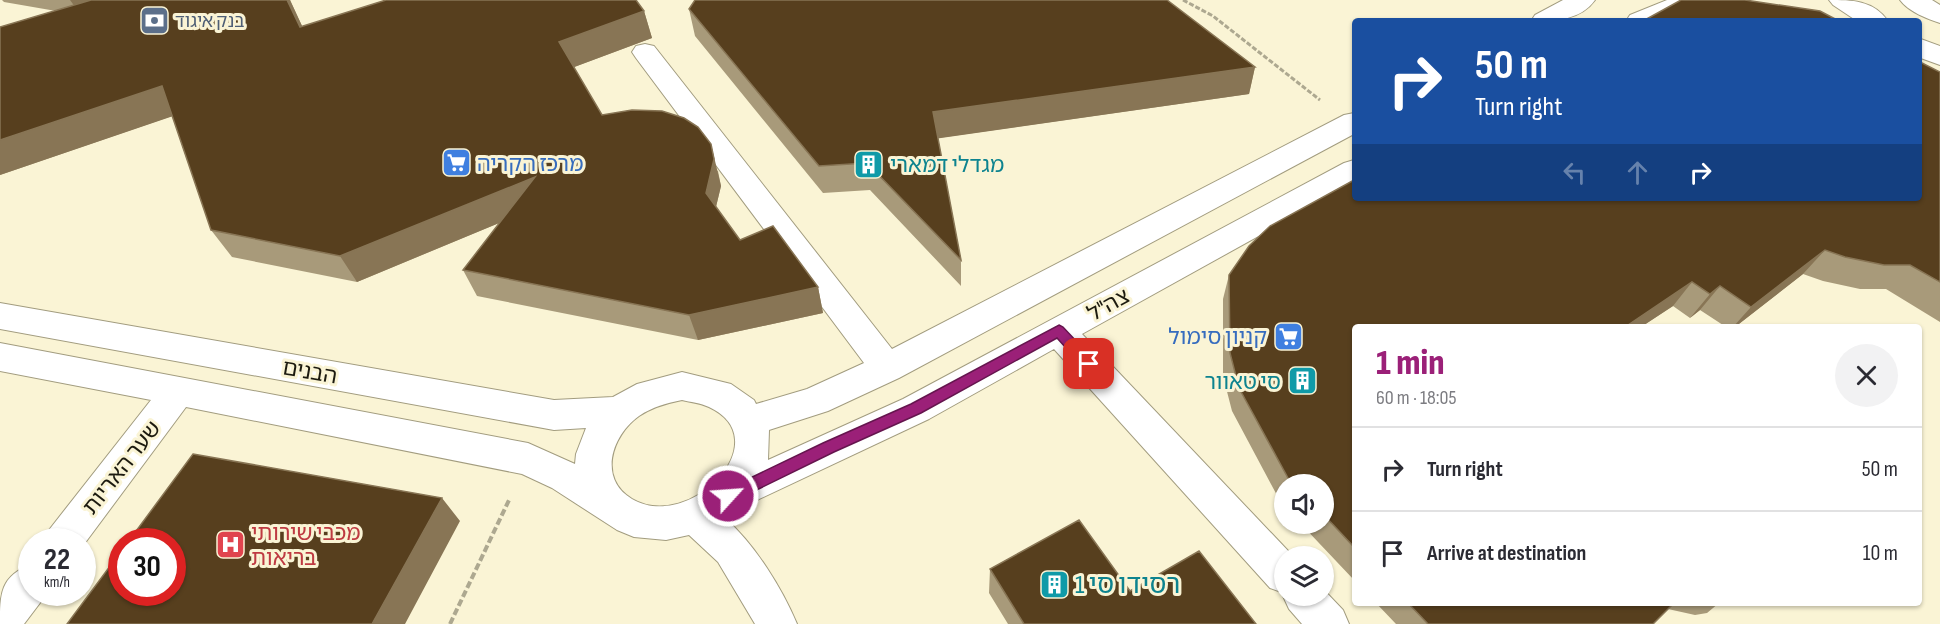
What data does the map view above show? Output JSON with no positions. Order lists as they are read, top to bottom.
{
  "streets": {
    "street": ["צה\"ל", "הבנים", "שער האריות"]
  },
  "crossings": [
    ["צה\"ל", "הבנים"],
    ["הבנים", "שער האריות"]
  ],
  "places": {
    "bank": ["בנק איגוד"],
    "supermarket": ["מרכז הקריה", "קניון סימול"],
    "building": ["מגדלי דמארי", "סי טאוור", "רסידו סי 1"],
    "hospital": ["מכבי שירותי בריאות"]
  },
  "page": {
    "turn": ["50 m", "Turn right"],
    "heading": ["1 min", "60 m · 18:05"],
    "list": [
      {
        "name": "Turn right",
        "value": "50 m"
      },
      {
        "name": "Arrive at destination",
        "value": "10 m"
      }
    ],
    "speed": "22 km/h",
    "limit": "30"
  }
}
